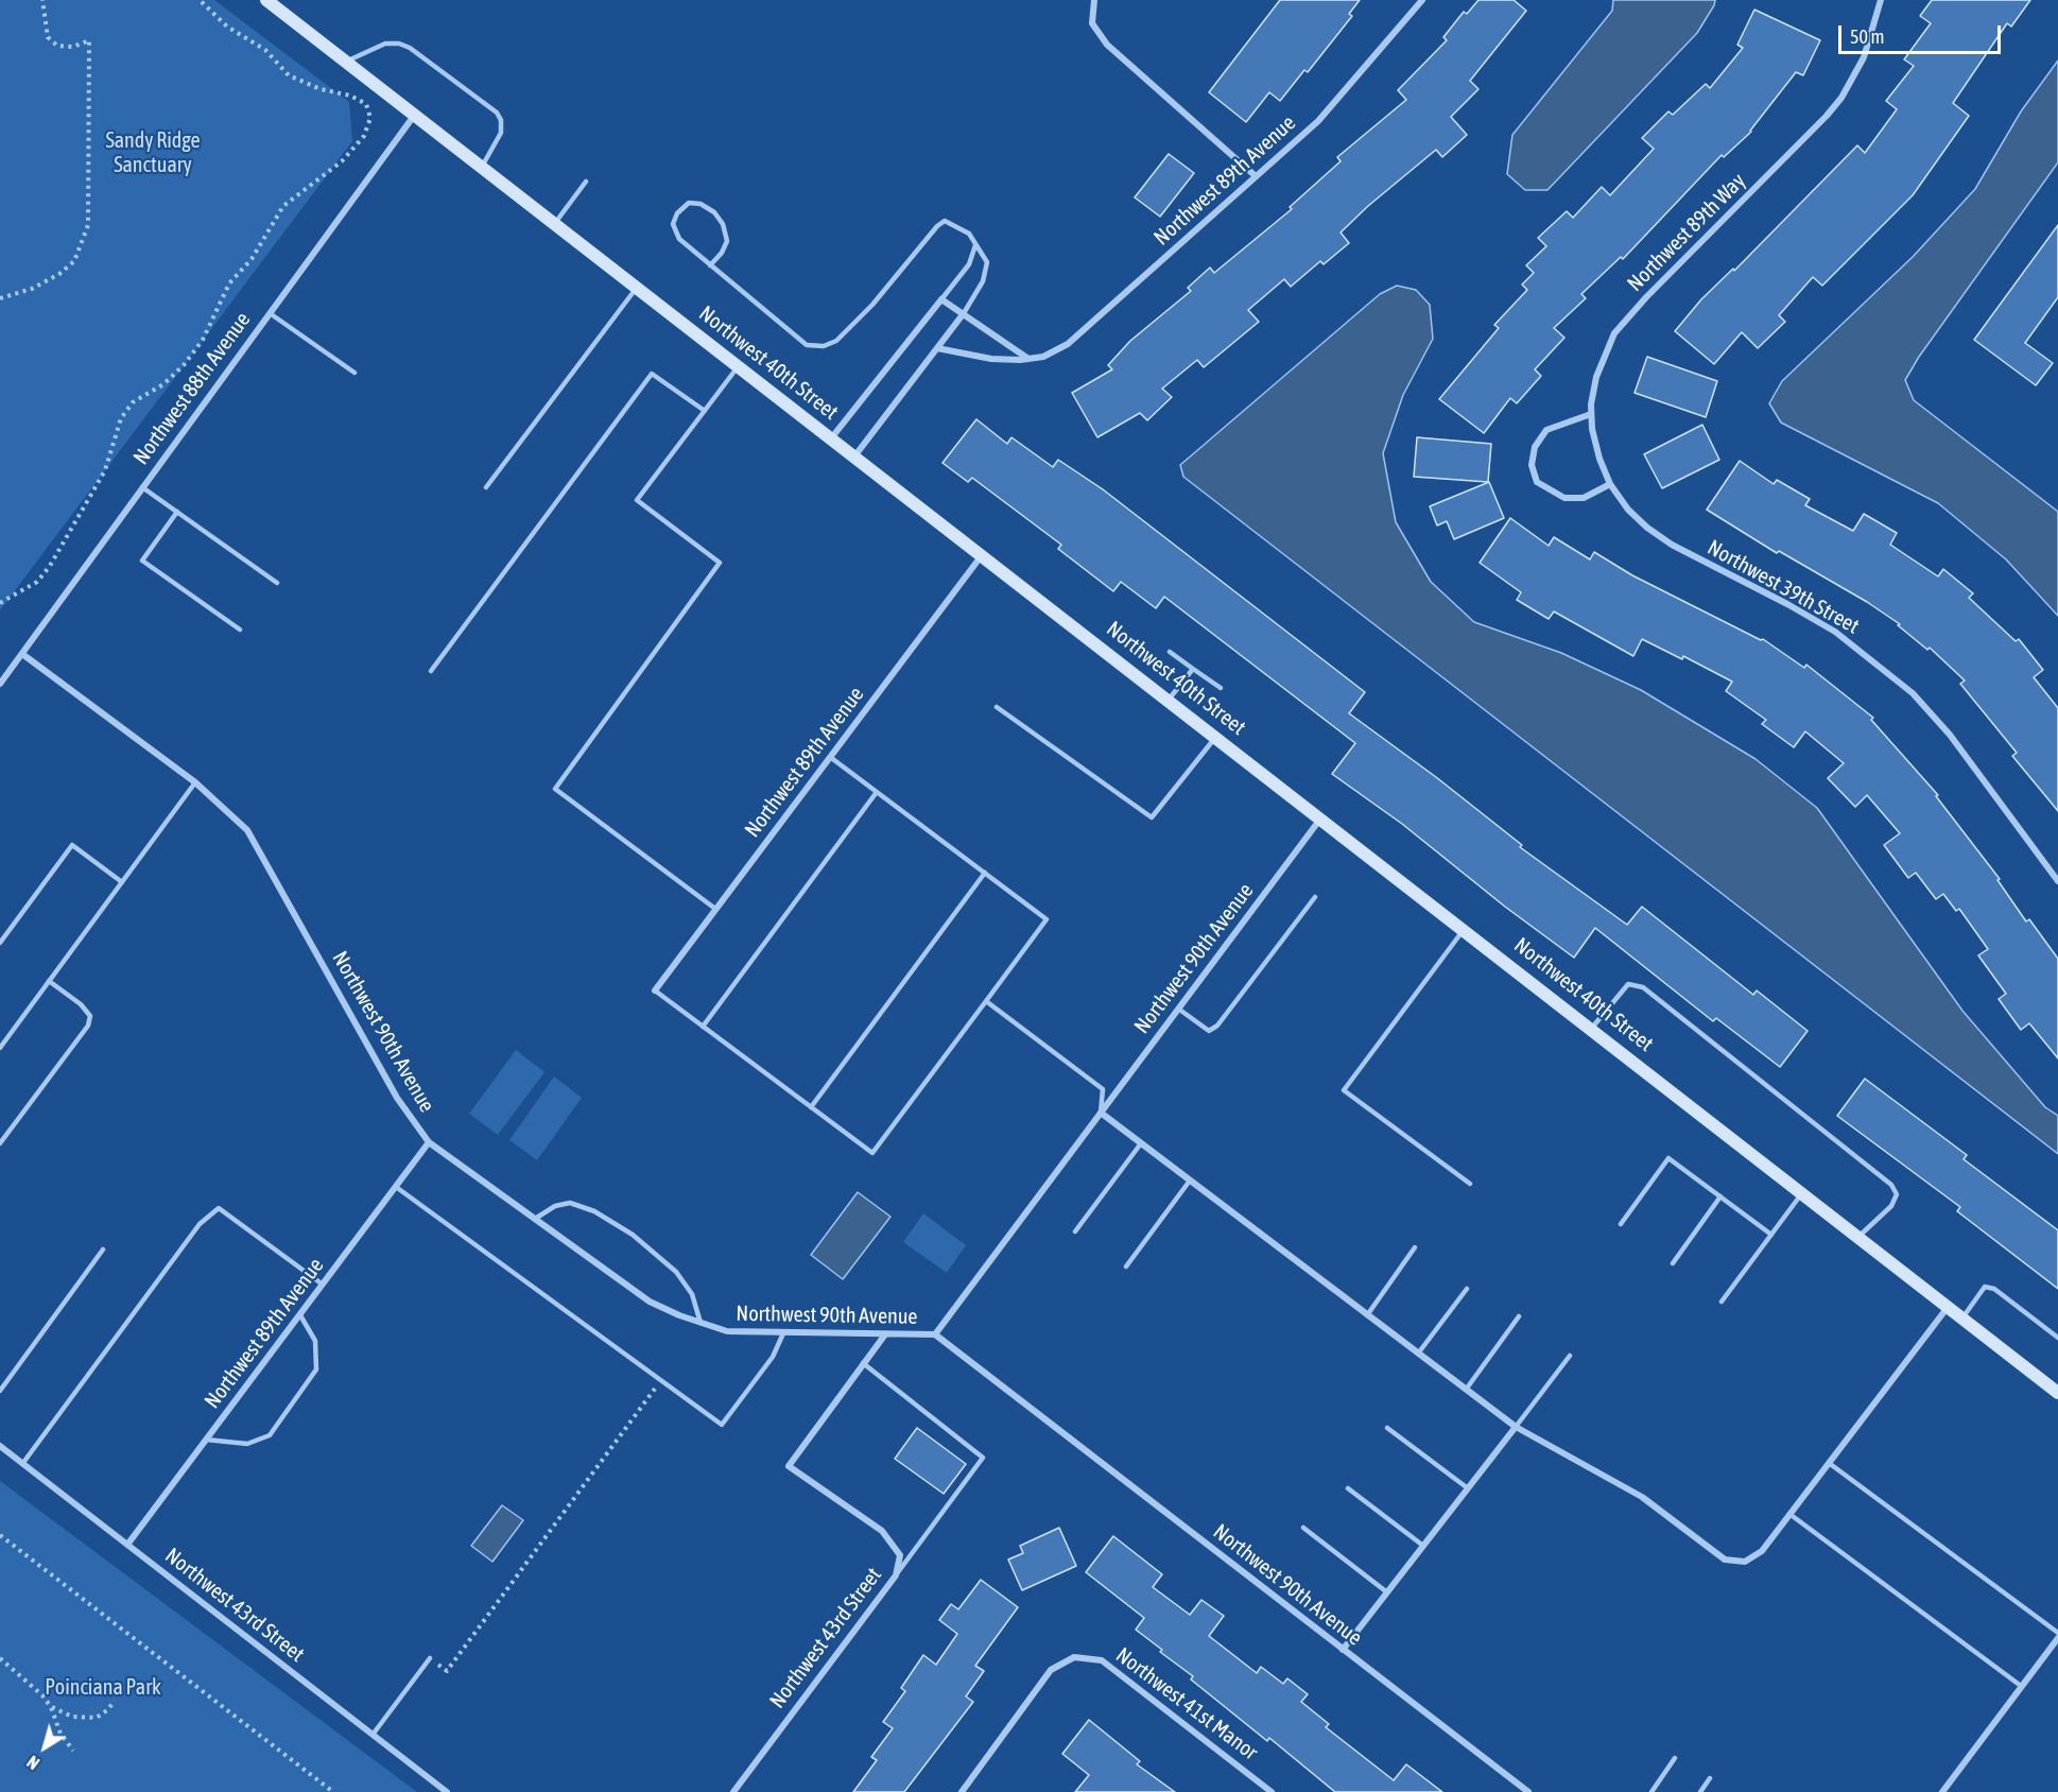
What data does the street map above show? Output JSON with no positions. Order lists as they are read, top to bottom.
{
  "streets": {
    "street": [
      "Northwest 89th Avenue",
      "Northwest 89th Way",
      "Northwest 40th Street",
      "Northwest 88th Avenue",
      "Northwest 39th Street",
      "Northwest 90th Avenue",
      "Northwest 43rd Street",
      "Northwest 41st Manor"
    ]
  },
  "crossings": [
    ["Northwest 89th Avenue", "Northwest 40th Street"],
    ["Northwest 89th Avenue", "Northwest 90th Avenue"],
    ["Northwest 89th Avenue", "Northwest 43rd Street"],
    ["Northwest 89th Way", "Northwest 39th Street"],
    ["Northwest 40th Street", "Northwest 88th Avenue"],
    ["Northwest 40th Street", "Northwest 90th Avenue"],
    ["Northwest 88th Avenue", "Northwest 90th Avenue"]
  ],
  "parks": ["Sandy Ridge Sanctuary", "Poinciana Park"],
  "scale_bar": "50 m",
  "north": "bottom left"
}
